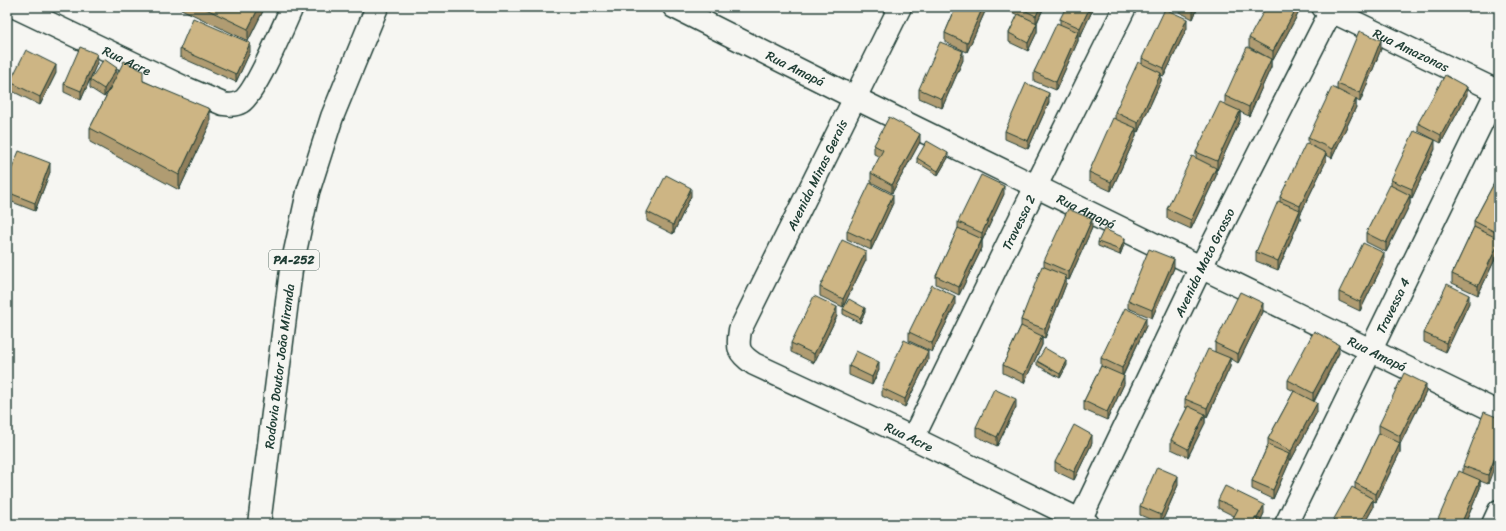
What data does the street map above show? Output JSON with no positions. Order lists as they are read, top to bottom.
{
  "streets": {
    "main road": [
      "Rua Amazonas",
      "Rua Acre",
      "Rua Amapá",
      "Avenida Minas Gerais",
      "Travessa 2",
      "PA-252",
      "Avenida Mato Grosso",
      "Travessa 4",
      "Rodovia Doutor João Miranda"
    ]
  },
  "crossings": [
    ["Rua Amazonas", "Avenida Mato Grosso"],
    ["Rua Amazonas", "Travessa 4"],
    ["Rua Acre", "Avenida Minas Gerais"],
    ["Rua Acre", "Travessa 2"],
    ["Rua Acre", "Avenida Mato Grosso"],
    ["Rua Amapá", "Avenida Minas Gerais"],
    ["Rua Amapá", "Travessa 2"],
    ["Rua Amapá", "Avenida Mato Grosso"],
    ["Rua Amapá", "Travessa 4"]
  ]
}
